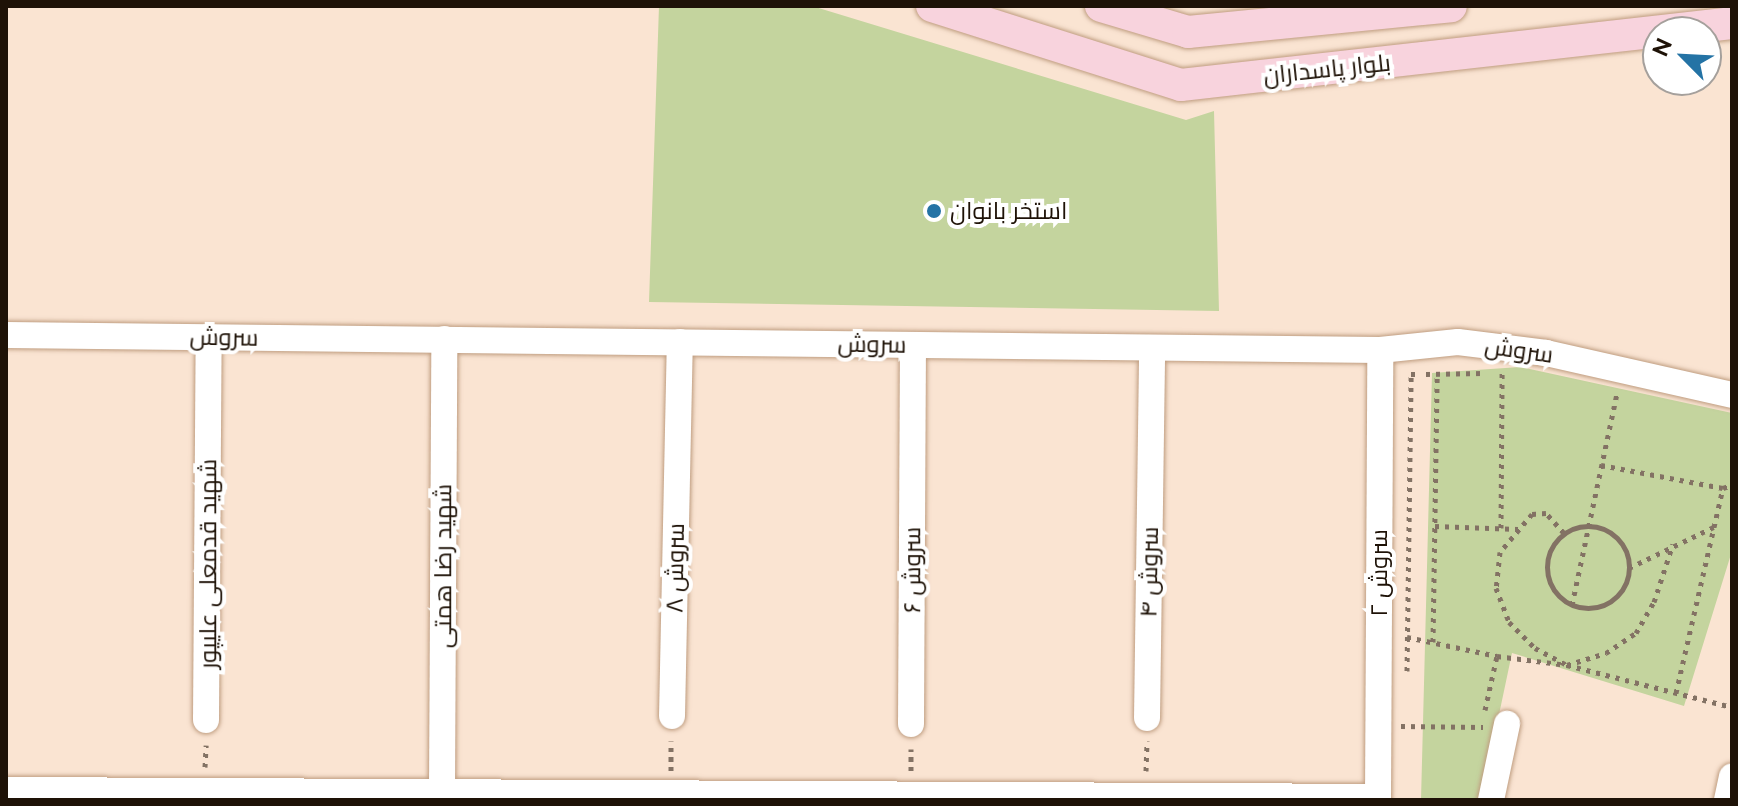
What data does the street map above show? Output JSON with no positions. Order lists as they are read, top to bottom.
{
  "streets": {
    "main road": ["بلوار پاسداران"],
    "street": [
      "سروش",
      "شهید قدمعلی علیپور",
      "شهید رضا همتی",
      "سروش ۸",
      "سروش ۶",
      "سروش ۴",
      "سروش ۲"
    ]
  },
  "crossings": [
    ["سروش", "شهید قدمعلی علیپور"],
    ["سروش", "شهید رضا همتی"],
    ["سروش", "سروش ۸"],
    ["سروش", "سروش ۶"],
    ["سروش", "سروش ۴"],
    ["سروش", "سروش ۲"]
  ],
  "places": ["استخر بانوان"],
  "north": "top left"
}
